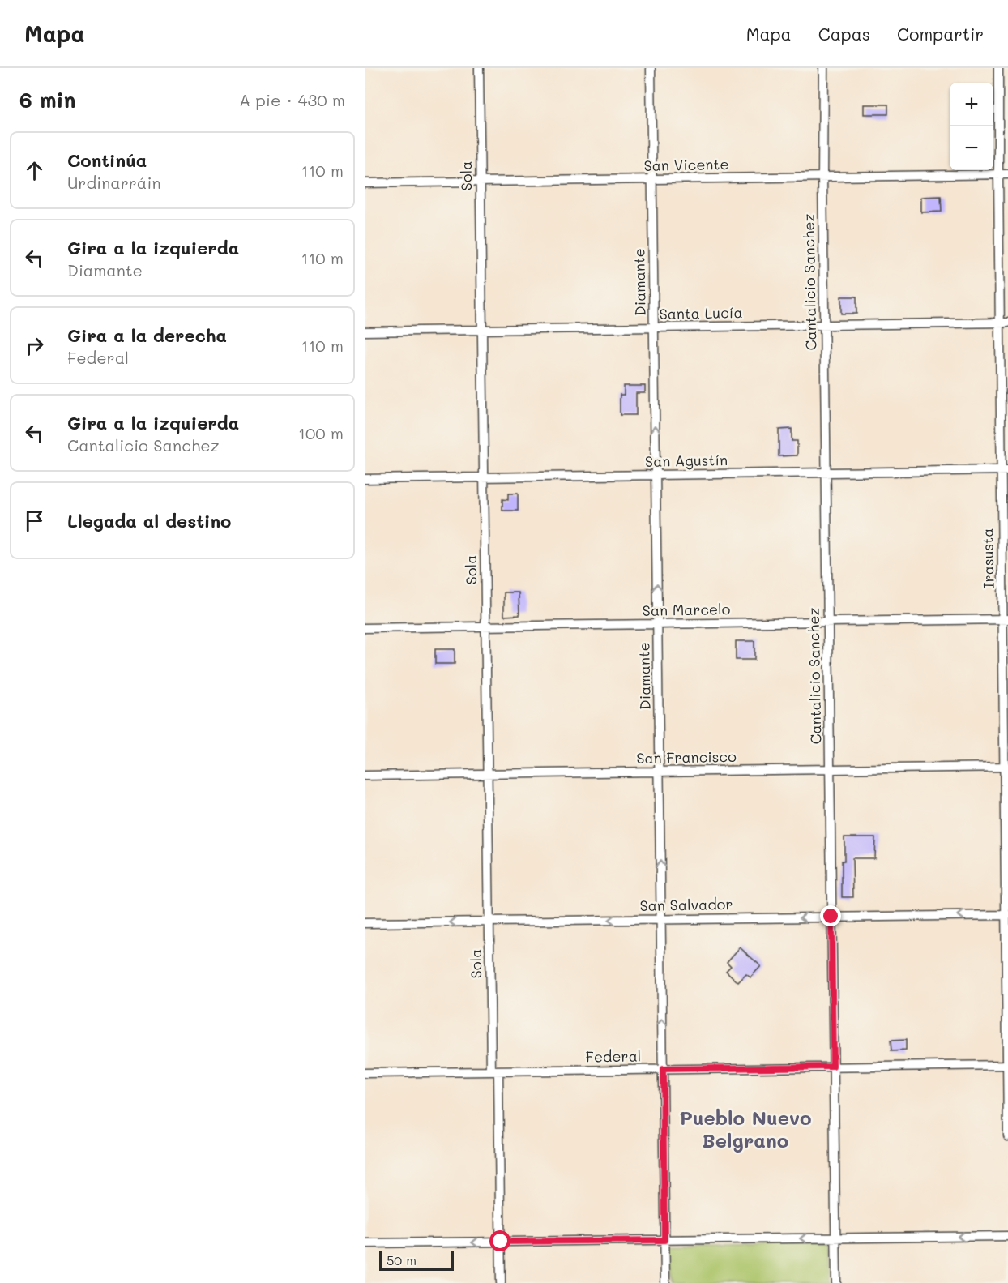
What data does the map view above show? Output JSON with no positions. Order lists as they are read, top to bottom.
{
  "streets": {
    "street": [
      "San Vicente",
      "Sola",
      "Diamante",
      "Cantalicio Sanchez",
      "Santa Lucía",
      "San Agustín",
      "Irasusta",
      "San Marcelo",
      "San Francisco",
      "San Salvador",
      "Federal"
    ]
  },
  "crossings": [
    ["San Vicente", "Sola"],
    ["San Vicente", "Diamante"],
    ["San Vicente", "Cantalicio Sanchez"],
    ["San Vicente", "Irasusta"],
    ["Sola", "Santa Lucía"],
    ["Sola", "San Agustín"],
    ["Sola", "San Marcelo"],
    ["Sola", "San Francisco"],
    ["Sola", "San Salvador"],
    ["Sola", "Federal"],
    ["Diamante", "Santa Lucía"],
    ["Diamante", "San Agustín"],
    ["Diamante", "San Marcelo"],
    ["Diamante", "San Francisco"],
    ["Diamante", "San Salvador"],
    ["Diamante", "Federal"],
    ["Cantalicio Sanchez", "Santa Lucía"],
    ["Cantalicio Sanchez", "San Agustín"],
    ["Cantalicio Sanchez", "San Marcelo"],
    ["Cantalicio Sanchez", "San Francisco"],
    ["Cantalicio Sanchez", "San Salvador"],
    ["Cantalicio Sanchez", "Federal"],
    ["Santa Lucía", "Irasusta"],
    ["San Agustín", "Irasusta"],
    ["Irasusta", "San Marcelo"],
    ["Irasusta", "San Francisco"],
    ["Irasusta", "San Salvador"],
    ["Irasusta", "Federal"]
  ],
  "one_way": ["Diamante", "San Salvador"],
  "districts": ["Pueblo Nuevo Belgrano"],
  "scale_bar": "50 m",
  "page": {
    "header": "Mapa",
    "nav": ["Mapa", "Capas", "Compartir"],
    "heading": ["6 min", "A pie · 430 m"],
    "map_buttons": ["+", "−"],
    "list": [
      ["Continúa", "Urdinarráin", "110 m"],
      ["Gira a la izquierda", "Diamante", "110 m"],
      ["Gira a la derecha", "Federal", "110 m"],
      ["Gira a la izquierda", "Cantalicio Sanchez", "100 m"],
      "Llegada al destino"
    ],
    "scale": "50 m"
  }
}
